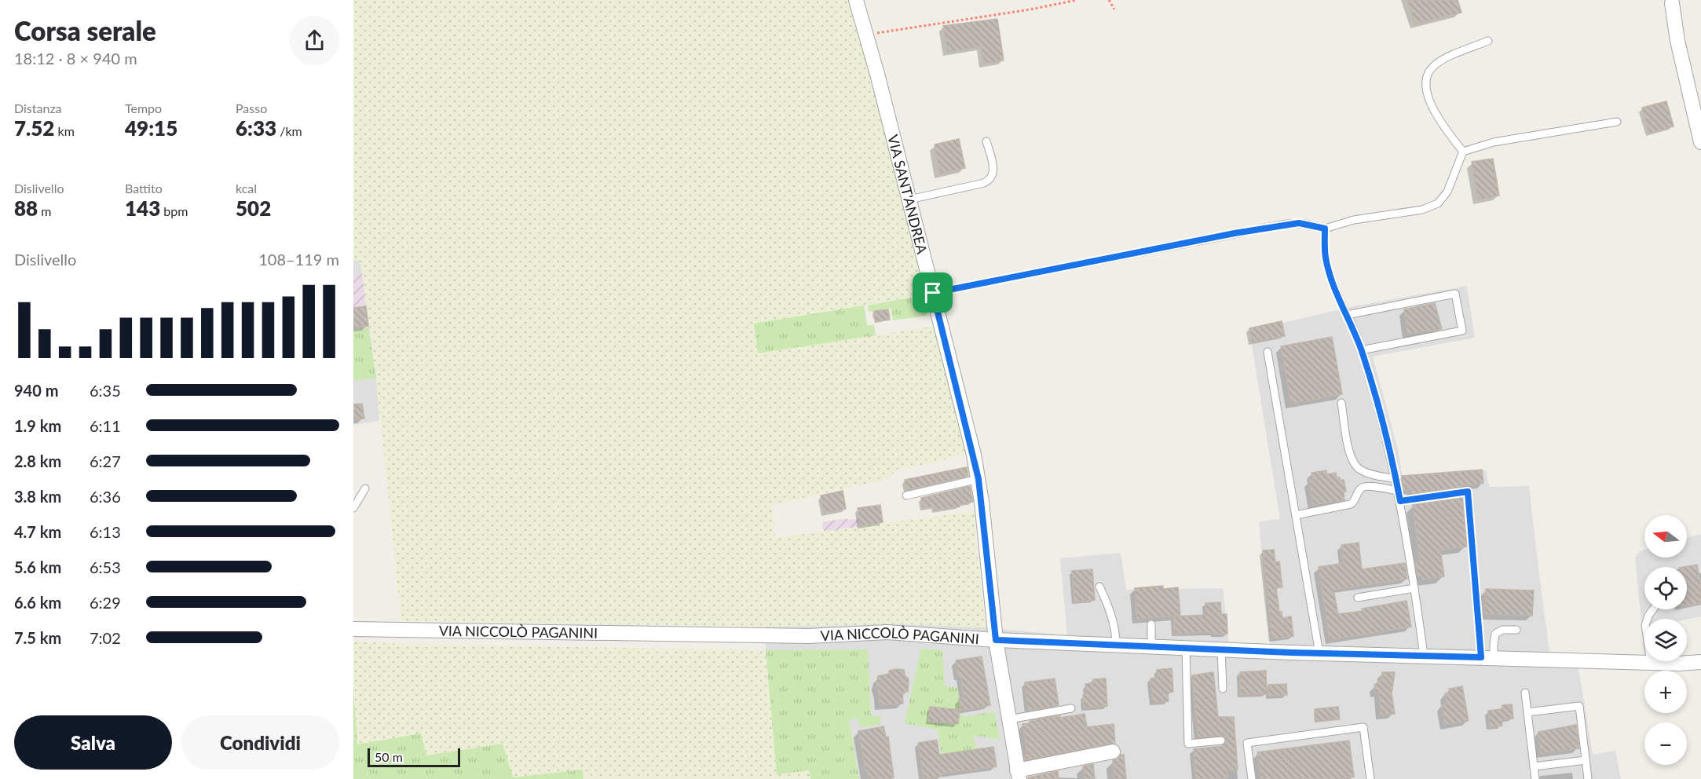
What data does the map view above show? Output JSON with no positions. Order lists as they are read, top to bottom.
{
  "streets": {
    "street": ["VIA SANT'ANDREA", "VIA NICCOLÒ PAGANINI"]
  },
  "crossings": [
    ["VIA SANT'ANDREA", "VIA NICCOLÒ PAGANINI"]
  ],
  "scale_bar": "50 m",
  "north": "left",
  "page": {
    "heading": ["Corsa serale", "18:12 · 8 × 940 m"],
    "stats": [
      ["Distanza", "7.52 km"],
      ["Tempo", "49:15"],
      ["Passo", "6:33 /km"],
      ["Dislivello", "88 m"],
      ["Battito", "143 bpm"],
      ["kcal", "502"]
    ],
    "chart": ["Dislivello", "108–119 m"],
    "list": [
      {
        "name": "940 m",
        "note": "6:35"
      },
      {
        "name": "1.9 km",
        "note": "6:11"
      },
      {
        "name": "2.8 km",
        "note": "6:27"
      },
      {
        "name": "3.8 km",
        "note": "6:36"
      },
      {
        "name": "4.7 km",
        "note": "6:13"
      },
      {
        "name": "5.6 km",
        "note": "6:53"
      },
      {
        "name": "6.6 km",
        "note": "6:29"
      },
      {
        "name": "7.5 km",
        "note": "7:02"
      }
    ],
    "map_buttons": ["+", "−"],
    "buttons": ["Salva", "Condividi"],
    "scale": "50 m"
  }
}
